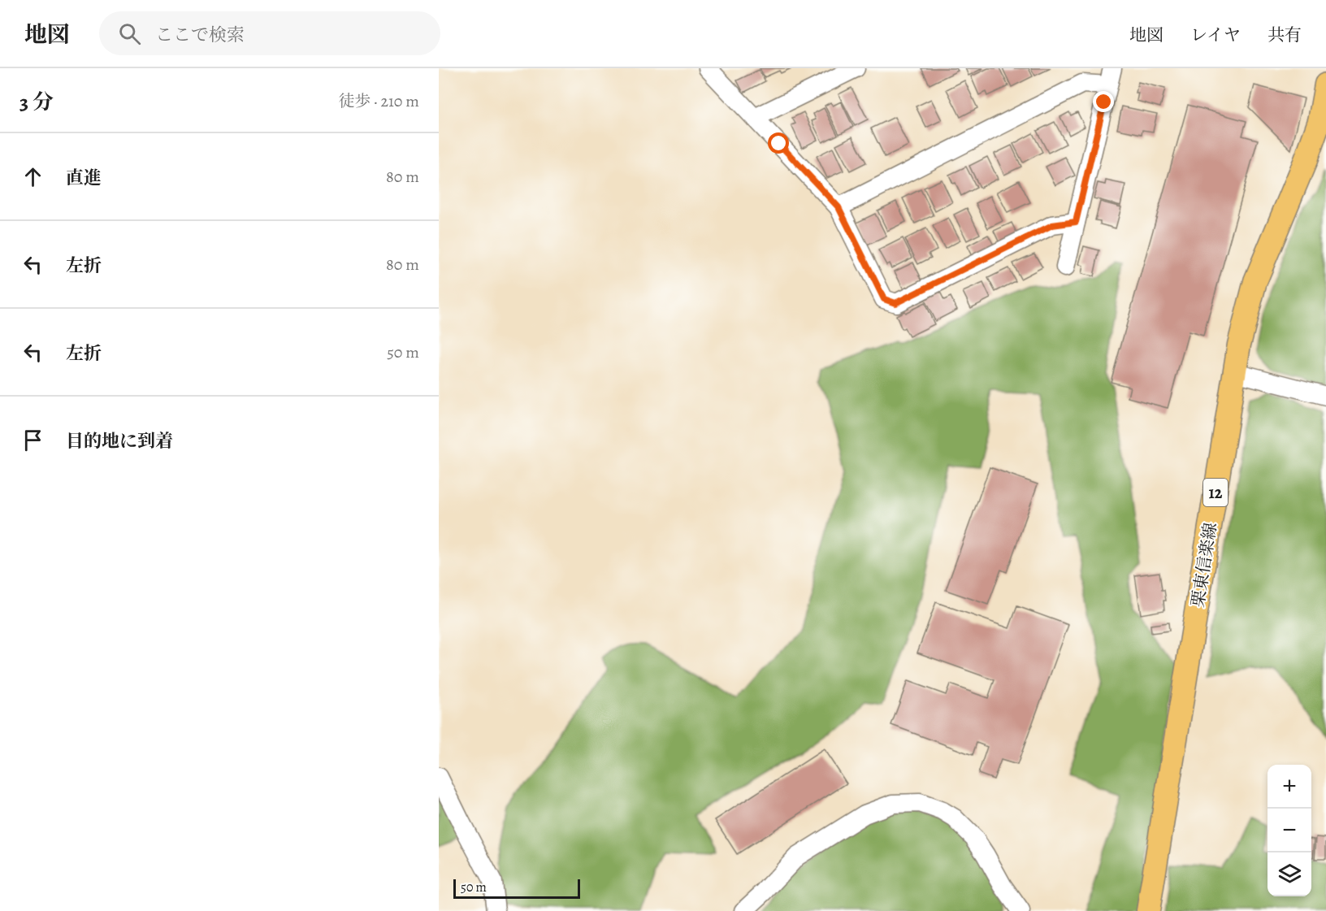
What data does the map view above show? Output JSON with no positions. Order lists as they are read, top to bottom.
{
  "streets": {
    "main road": ["12", "栗東信楽線"]
  },
  "scale_bar": "50 m",
  "page": {
    "header": "地図",
    "search": "ここで検索",
    "nav": ["地図", "レイヤ", "共有"],
    "heading": ["3 分", "徒歩 · 210 m"],
    "list": [
      ["直進", "80 m"],
      ["左折", "80 m"],
      ["左折", "50 m"],
      "目的地に到着"
    ],
    "map_buttons": ["+", "−"],
    "scale": "50 m"
  }
}
